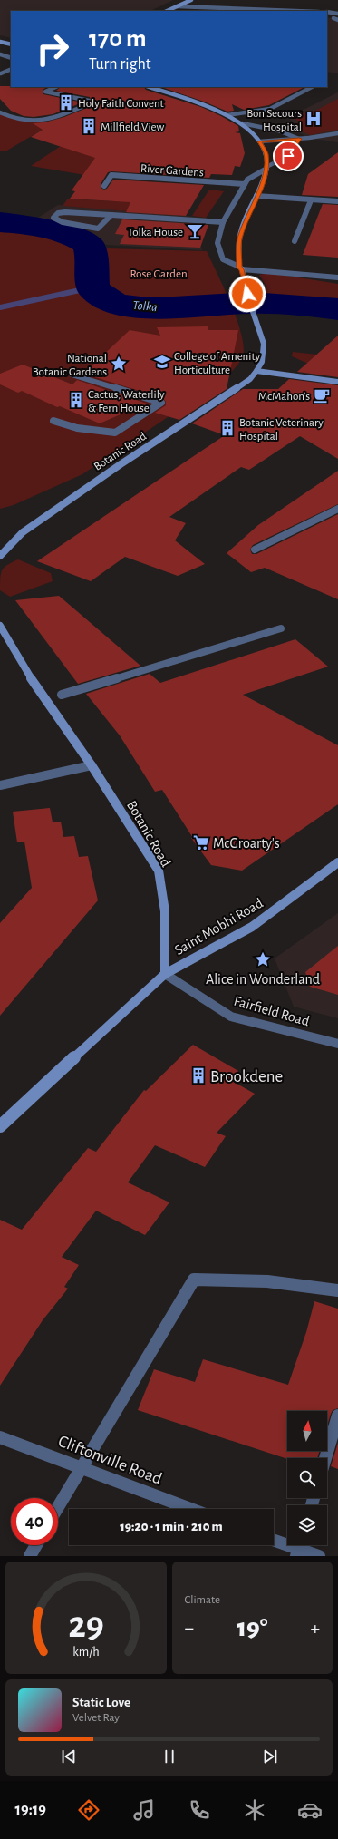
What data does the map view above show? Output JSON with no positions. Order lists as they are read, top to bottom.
{
  "streets": {
    "street": [
      "River Gardens",
      "Botanic Road",
      "Saint Mobhi Road",
      "Fairfield Road",
      "Cliftonville Road"
    ]
  },
  "crossings": [
    ["Botanic Road", "Saint Mobhi Road"],
    ["Botanic Road", "Fairfield Road"],
    ["Saint Mobhi Road", "Fairfield Road"]
  ],
  "water": ["Tolka"],
  "parks": ["Rose Garden"],
  "places": {
    "building": [
      "Holy Faith Convent",
      "Millfield View",
      "Cactus, Waterlily & Fern House",
      "Botanic Veterinary Hospital",
      "Brookdene"
    ],
    "hospital": ["Bon Secours Hospital"],
    "bar": ["Tolka House"],
    "school or university": ["College of Amenity Horticulture"],
    "place": ["National Botanic Gardens", "Alice in Wonderland"],
    "cafe": ["McMahon's"],
    "supermarket": ["McGroarty's"]
  },
  "north": "top",
  "page": {
    "turn": ["170 m", "Turn right"],
    "limit": "40",
    "trip": "19:20 · 1 min · 210 m",
    "tile": "Climate",
    "heat": ["−", "19°", "+"],
    "song": ["Static Love", "Velvet Ray"],
    "tabs": "19:19",
    "gauge": ["29", "km/h"]
  }
}
